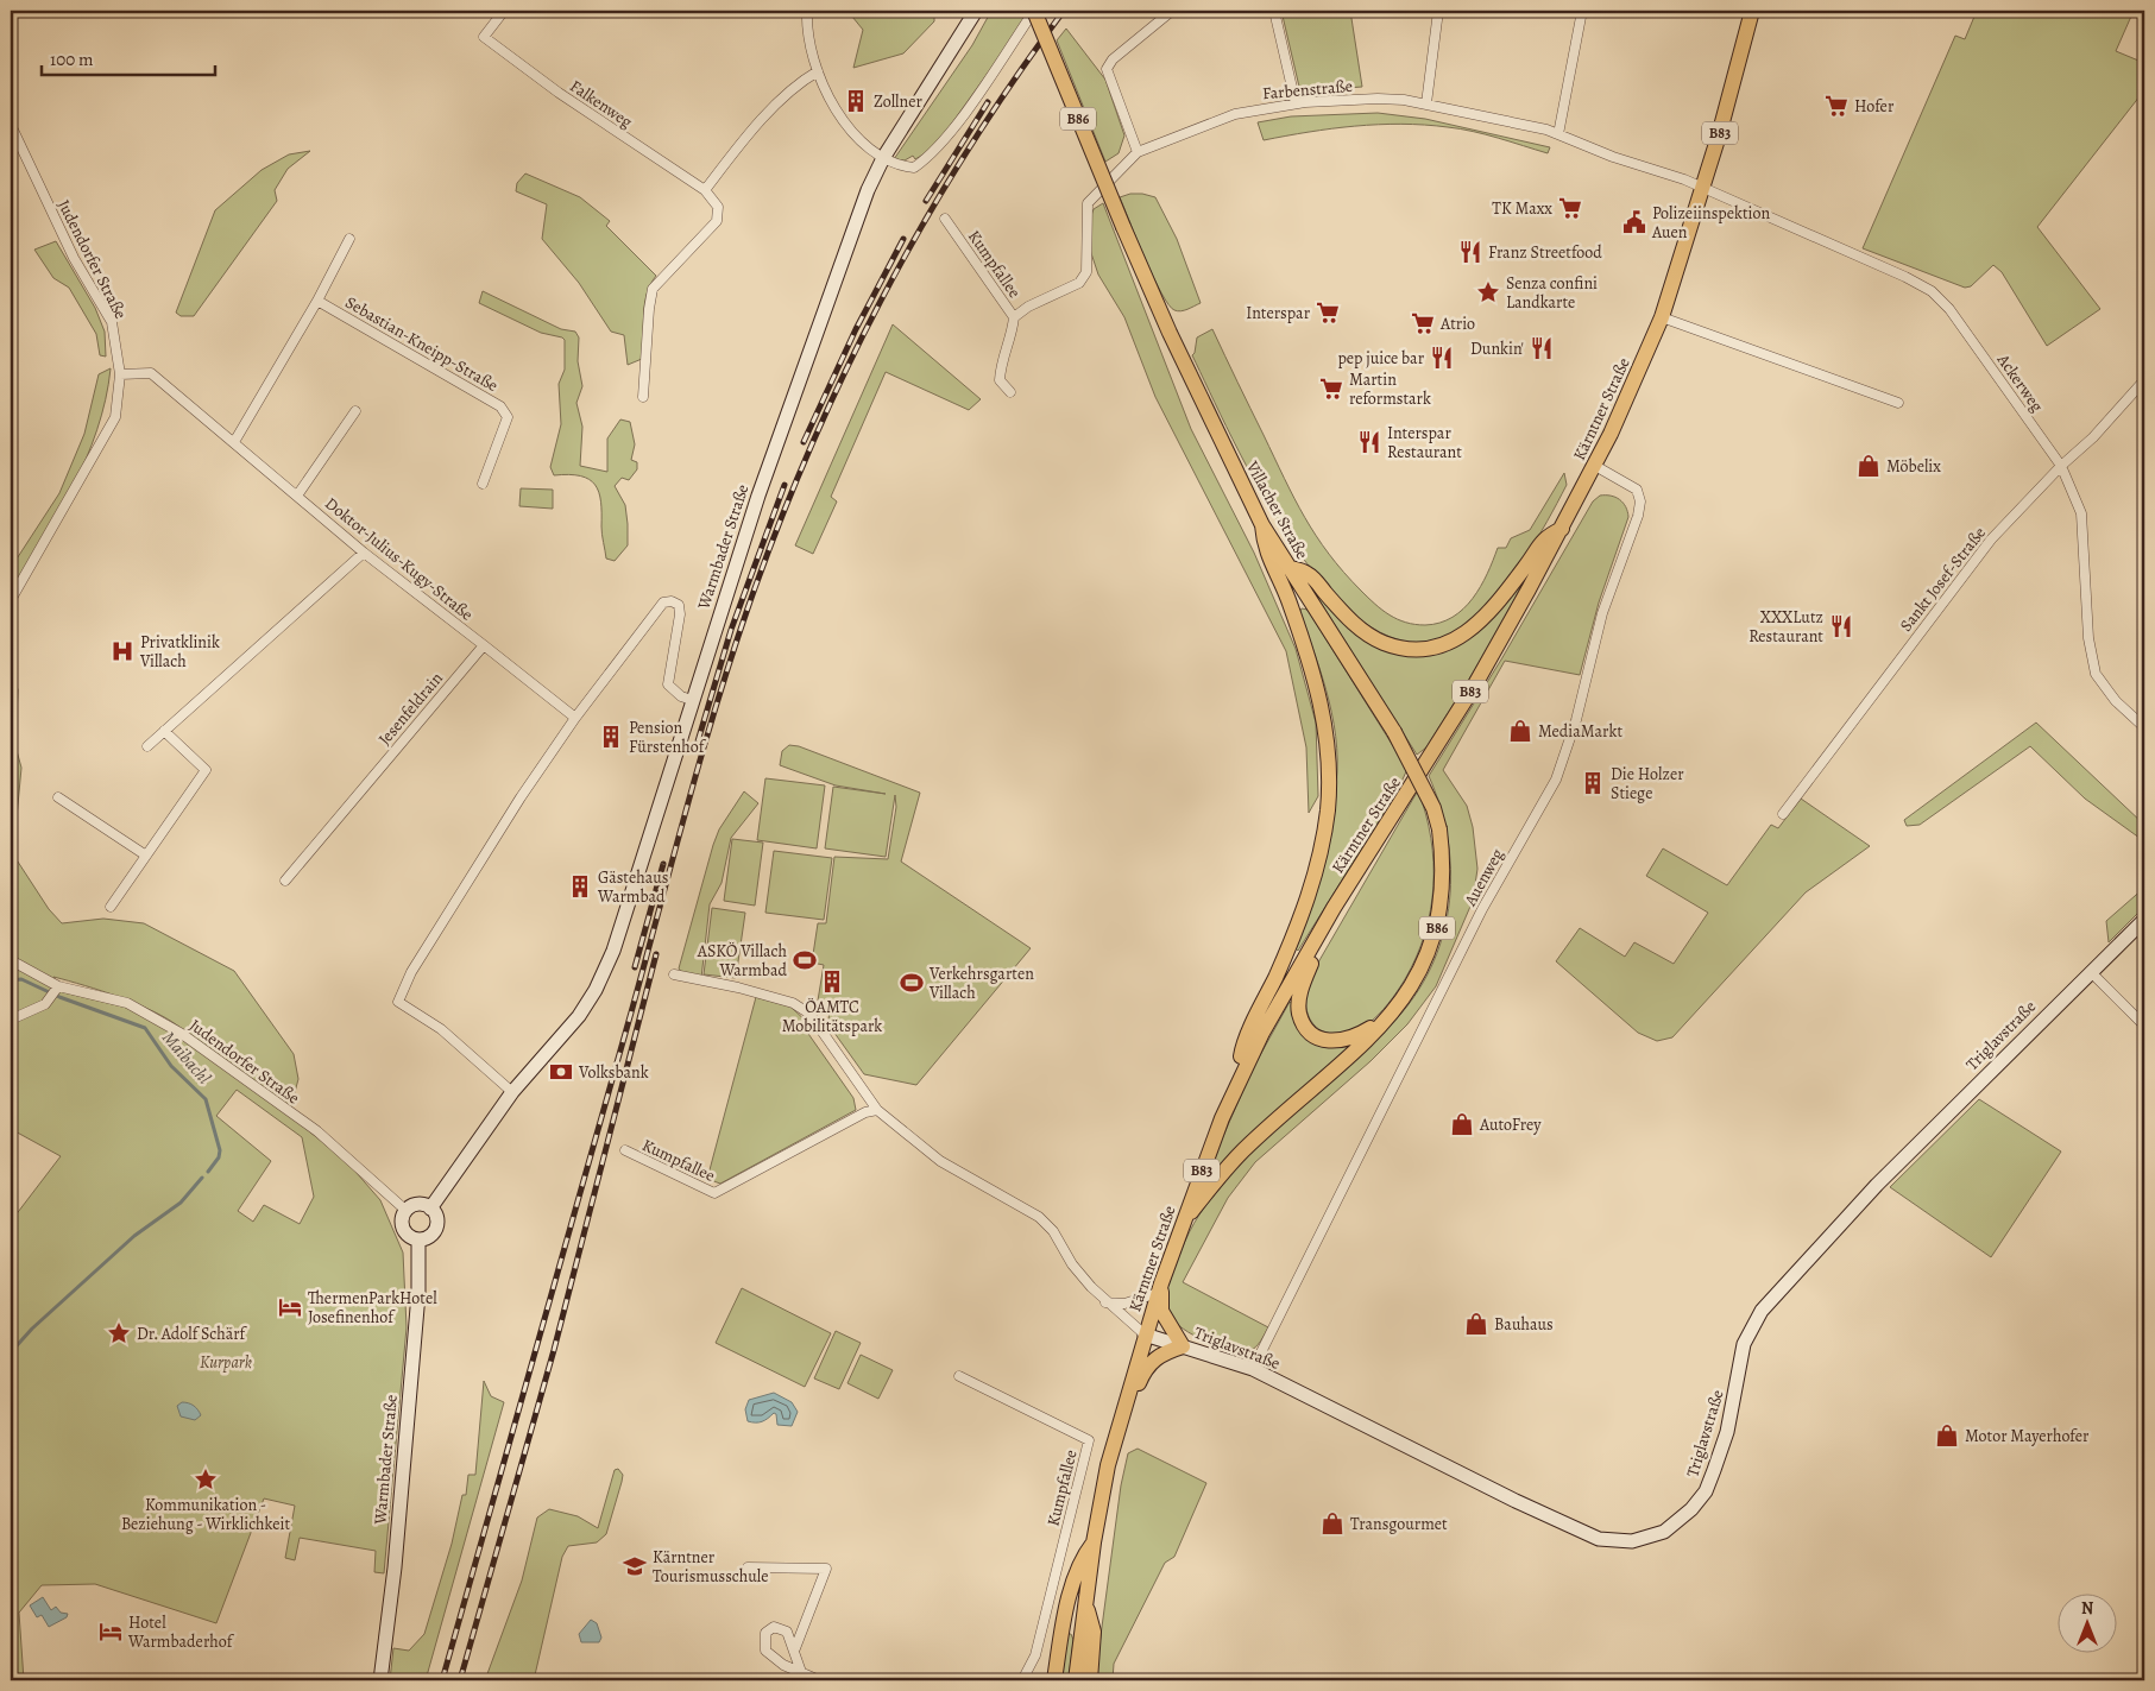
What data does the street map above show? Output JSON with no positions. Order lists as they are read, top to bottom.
{
  "streets": {
    "main road": [
      "B86",
      "B83",
      "Kärntner Straße",
      "Villacher Straße"
    ],
    "street": [
      "Farbenstraße",
      "Falkenweg",
      "Judendorfer Straße",
      "Kumpfallee",
      "Sebastian-Kneipp-Straße",
      "Ackerweg",
      "Warmbader Straße",
      "Doktor-Julius-Kugy-Straße",
      "Sankt Josef-Straße",
      "Jesenfeldrain",
      "Auenweg",
      "Triglavstraße"
    ]
  },
  "crossings": [
    ["Farbenstraße", "Kumpfallee"],
    ["Farbenstraße", "Ackerweg"],
    ["Farbenstraße", "Kärntner Straße"],
    ["Judendorfer Straße", "Warmbader Straße"],
    ["Judendorfer Straße", "Doktor-Julius-Kugy-Straße"],
    ["Ackerweg", "Kärntner Straße"],
    ["Ackerweg", "Sankt Josef-Straße"],
    ["Kärntner Straße", "Villacher Straße"],
    ["Kärntner Straße", "Auenweg"],
    ["Kärntner Straße", "Triglavstraße"],
    ["Doktor-Julius-Kugy-Straße", "Jesenfeldrain"],
    ["Auenweg", "Triglavstraße"]
  ],
  "water": ["Maibachl"],
  "parks": ["Kurpark"],
  "places": {
    "building": [
      "Zollner",
      "Pension Fürstenhof",
      "Die Holzer Stiege",
      "Gästehaus Warmbad",
      "ÖAMTC Mobilitätspark"
    ],
    "supermarket": [
      "Hofer",
      "TK Maxx",
      "Interspar",
      "Atrio",
      "Martin reformstark"
    ],
    "public building": ["Polizeiinspektion Auen"],
    "restaurant": [
      "Franz Streetfood",
      "Dunkin'",
      "pep juice bar",
      "Interspar Restaurant",
      "XXXLutz Restaurant"
    ],
    "place": ["Senza confini Landkarte", "Dr. Adolf Schärf", "Kommunikation - Beziehung - Wirklichkeit"],
    "shop": [
      "Möbelix",
      "MediaMarkt",
      "AutoFrey",
      "Bauhaus",
      "Motor Mayerhofer",
      "Transgourmet"
    ],
    "hospital": ["Privatklinik Villach"],
    "sports": ["ASKÖ Villach Warmbad", "Verkehrsgarten Villach"],
    "bank": ["Volksbank"],
    "hotel": ["ThermenParkHotel Josefinenhof", "Hotel Warmbaderhof"],
    "school or university": ["Kärntner Tourismusschule"]
  },
  "scale_bar": "100 m",
  "north": "top"
}
